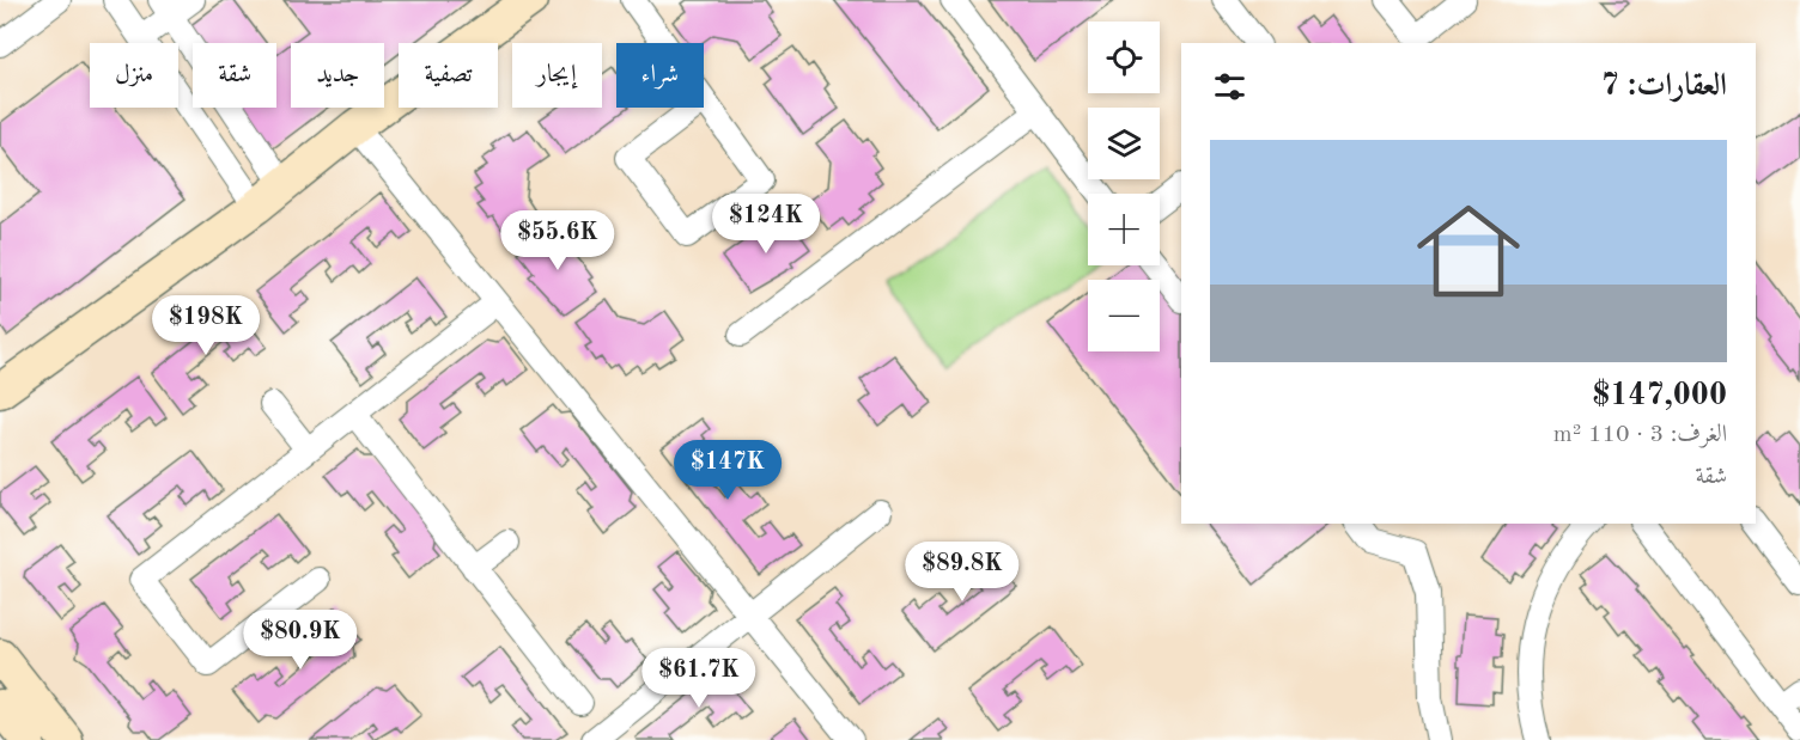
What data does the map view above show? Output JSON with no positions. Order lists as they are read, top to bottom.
{
  "page": {
    "map_buttons": ["+", "−"],
    "chip": [
      "شراء",
      "إيجار",
      "تصفية",
      "جديد",
      "شقة",
      "منزل"
    ],
    "heading": "العقارات: 7",
    "list": [
      {
        "name": "$147,000",
        "note": "الغرف: 3 · 110 m² · شقة"
      }
    ],
    "price": [
      "$124K",
      "$55.6K",
      "$198K",
      "$147K",
      "$89.8K",
      "$80.9K",
      "$61.7K"
    ]
  }
}
